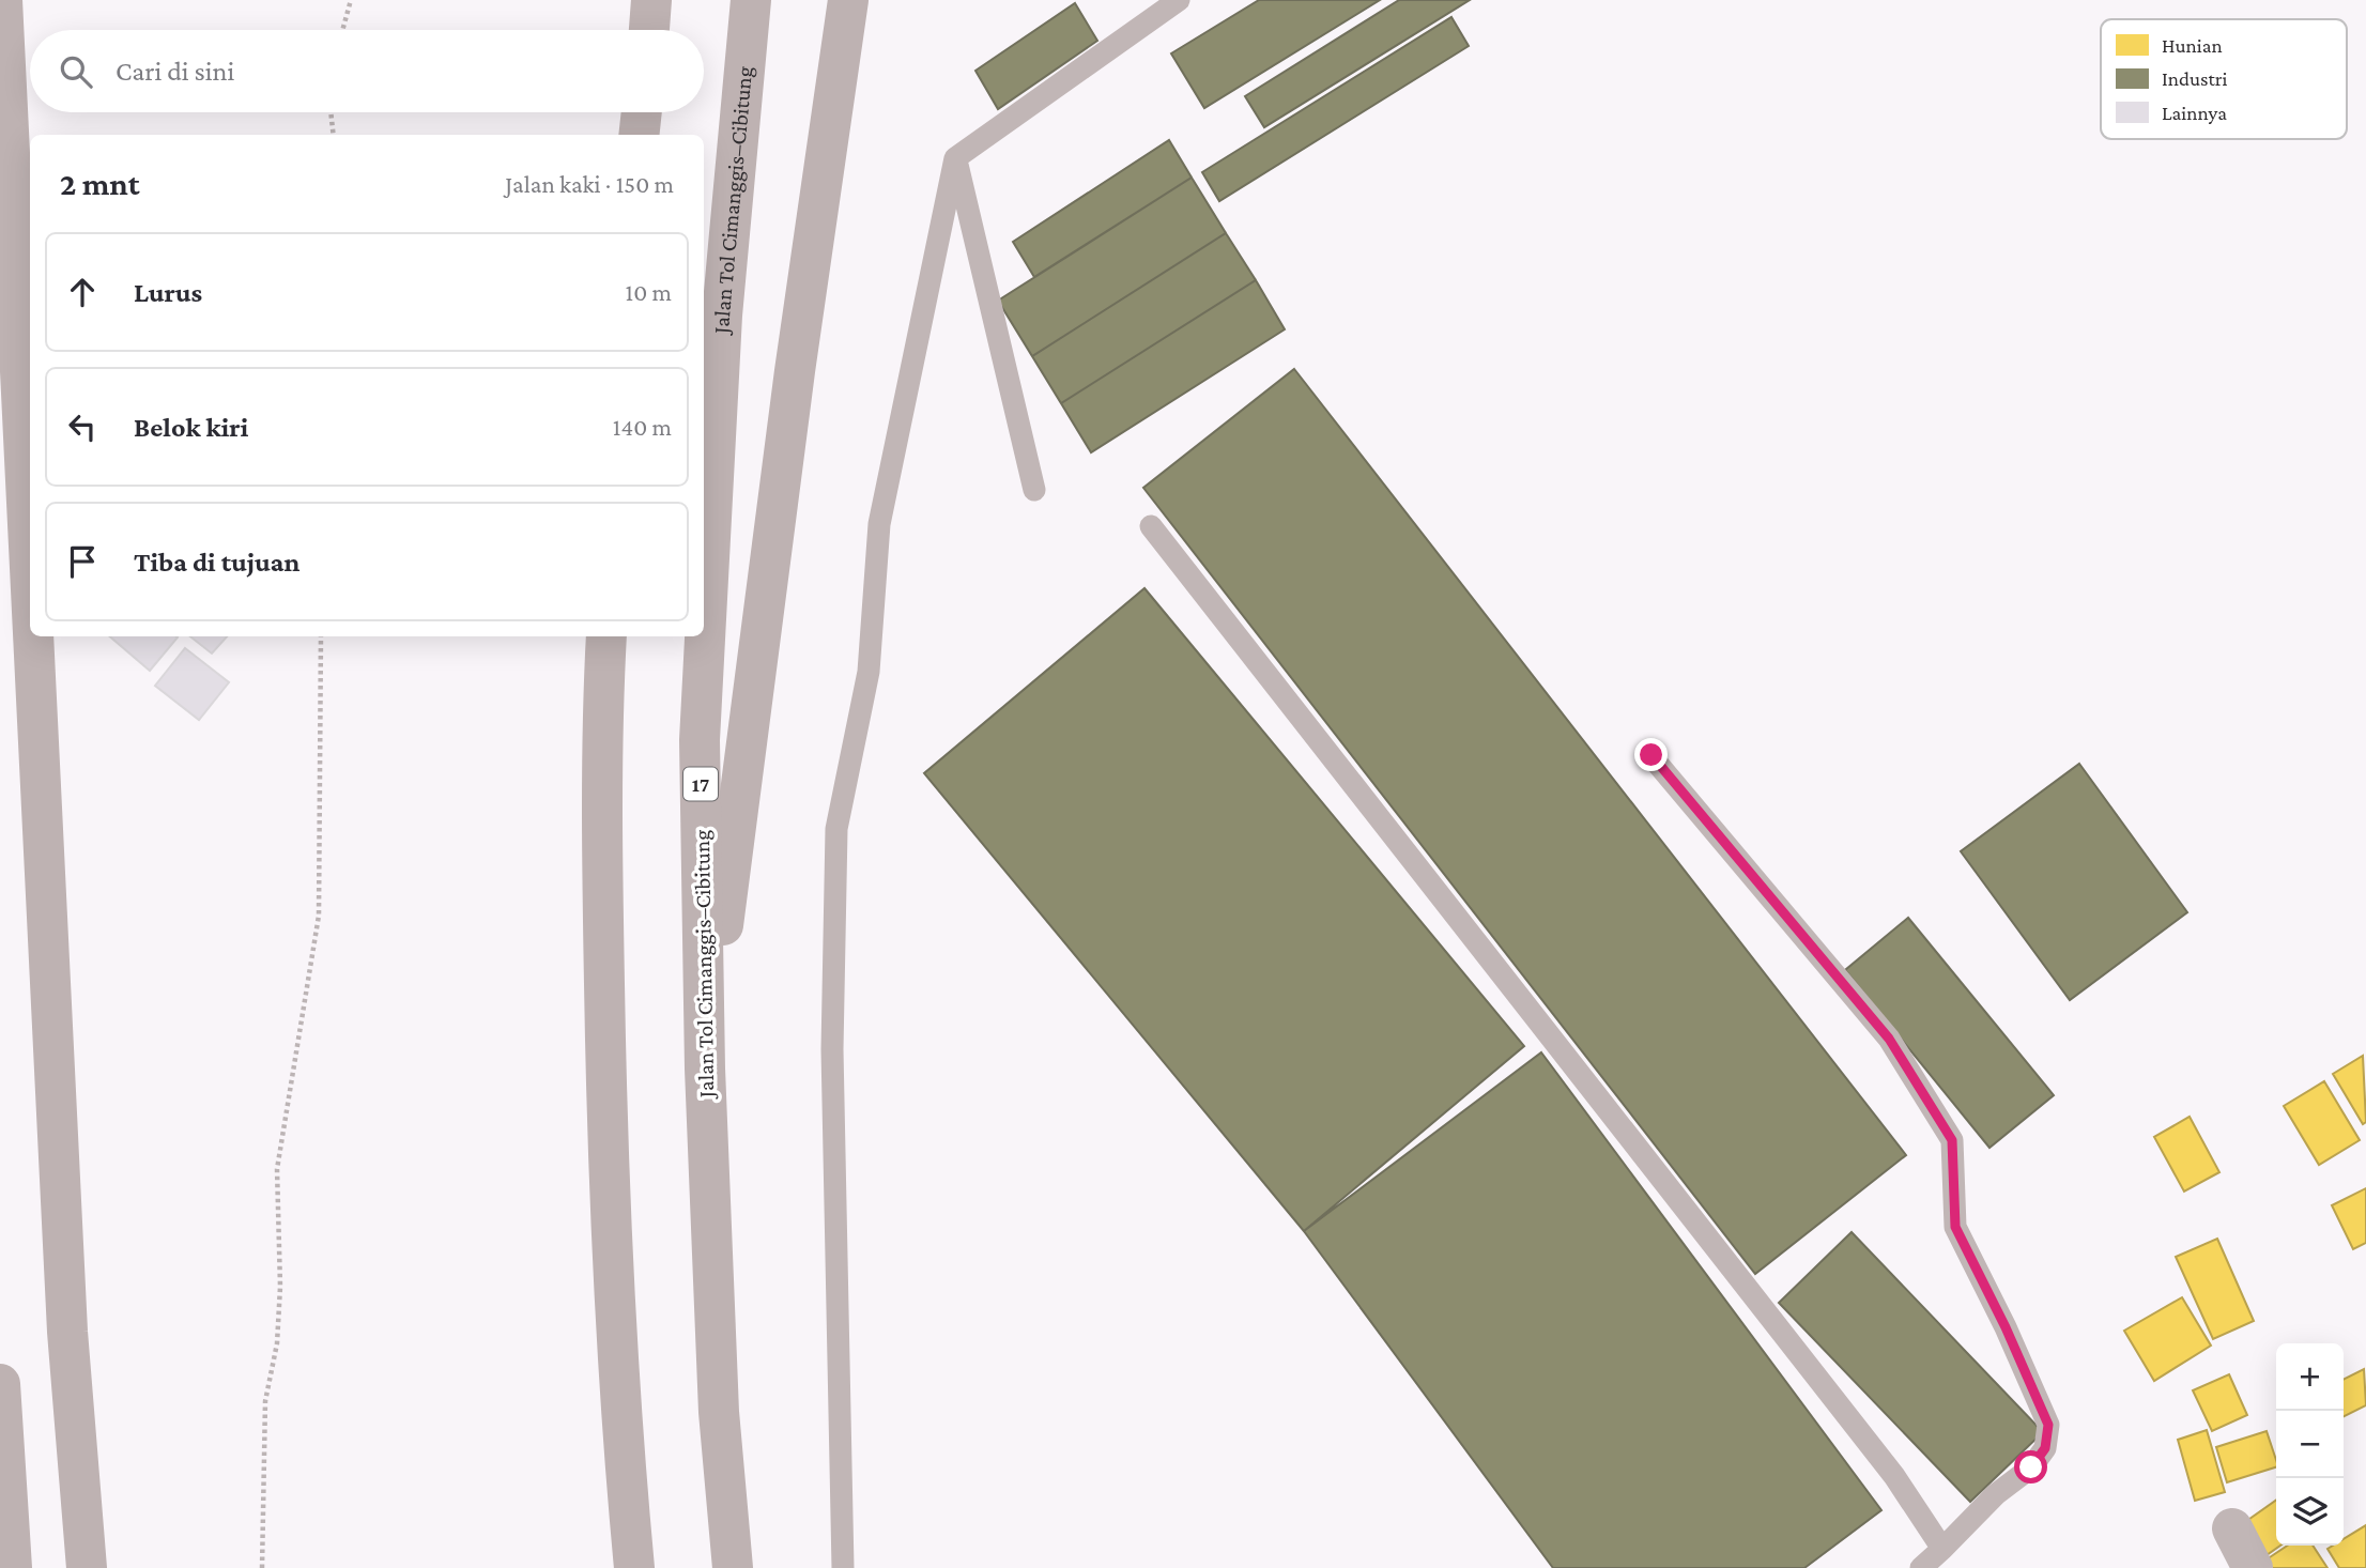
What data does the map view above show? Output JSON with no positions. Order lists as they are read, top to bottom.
{
  "streets": {
    "highway": ["Jalan Tol Cimanggis–Cibitung", "17"]
  },
  "legend": ["Hunian", "Industri", "Lainnya"],
  "page": {
    "search": "Cari di sini",
    "heading": ["2 mnt", "Jalan kaki · 150 m"],
    "list": [
      ["Lurus", "10 m"],
      ["Belok kiri", "140 m"],
      "Tiba di tujuan"
    ],
    "map_buttons": ["+", "−"]
  }
}
